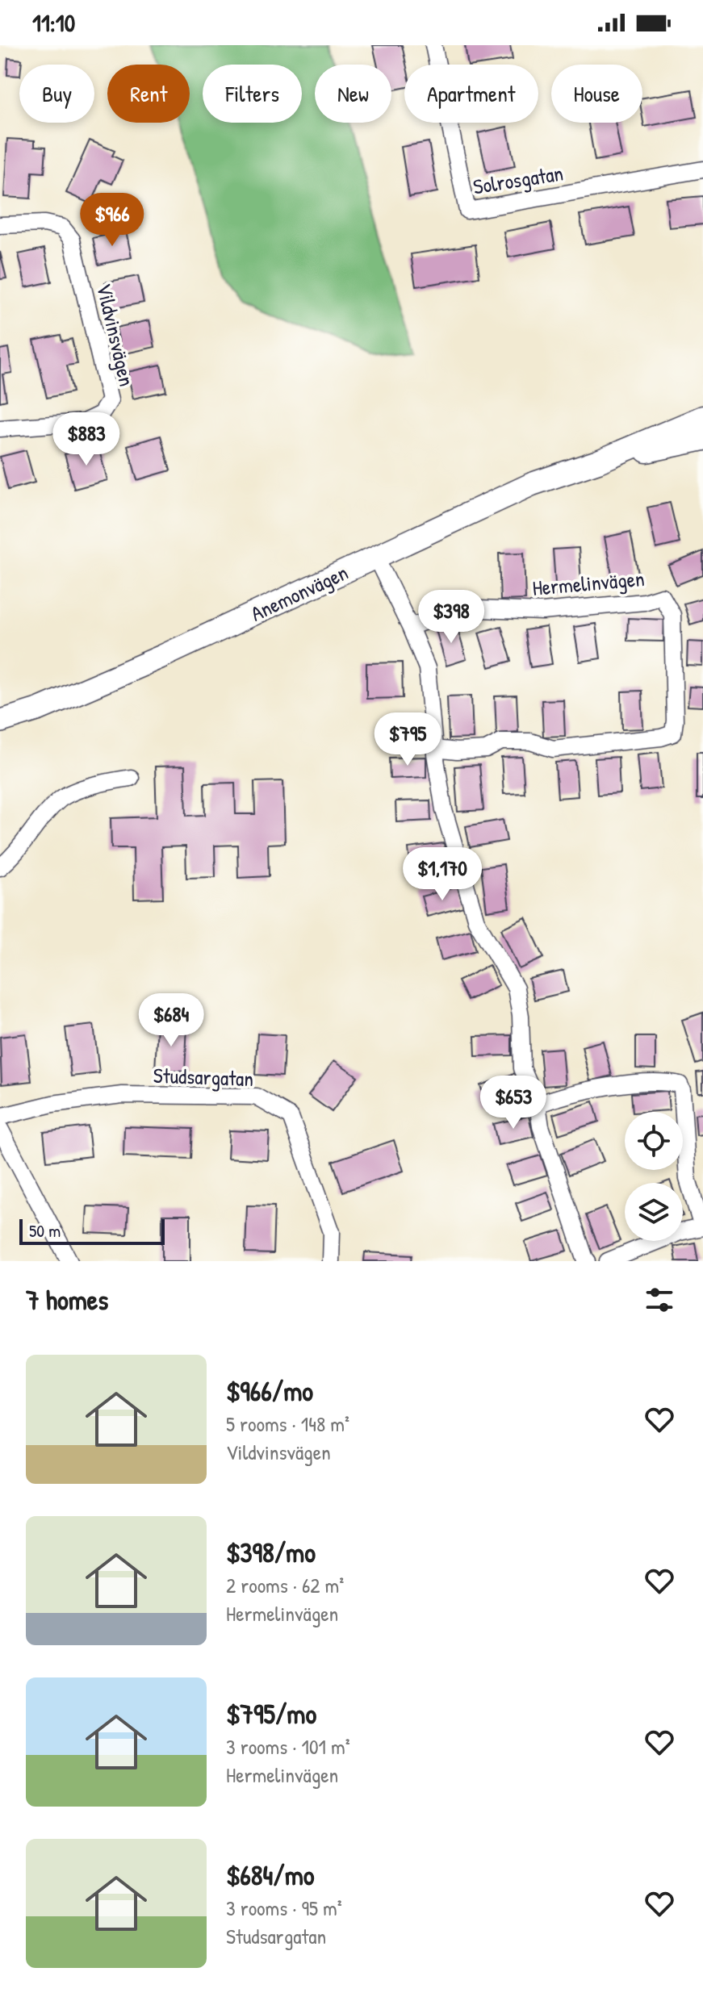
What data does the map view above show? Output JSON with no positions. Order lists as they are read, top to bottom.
{
  "streets": {
    "street": [
      "Solrosgatan",
      "Vildvinsvägen",
      "Hermelinvägen",
      "Anemonvägen",
      "Studsargatan"
    ]
  },
  "scale_bar": "50 m",
  "page": {
    "status": "11:10",
    "chip": [
      "Buy",
      "Rent",
      "Filters",
      "New",
      "Apartment",
      "House"
    ],
    "price": [
      "$966",
      "$883",
      "$398",
      "$795",
      "$1,170",
      "$684",
      "$653"
    ],
    "scale": "50 m",
    "heading": "7 homes",
    "list": [
      {
        "name": "$966/mo",
        "note": "5 rooms · 148 m² · Vildvinsvägen"
      },
      {
        "name": "$398/mo",
        "note": "2 rooms · 62 m² · Hermelinvägen"
      },
      {
        "name": "$795/mo",
        "note": "3 rooms · 101 m² · Hermelinvägen"
      },
      {
        "name": "$684/mo",
        "note": "3 rooms · 95 m² · Studsargatan"
      }
    ]
  }
}
